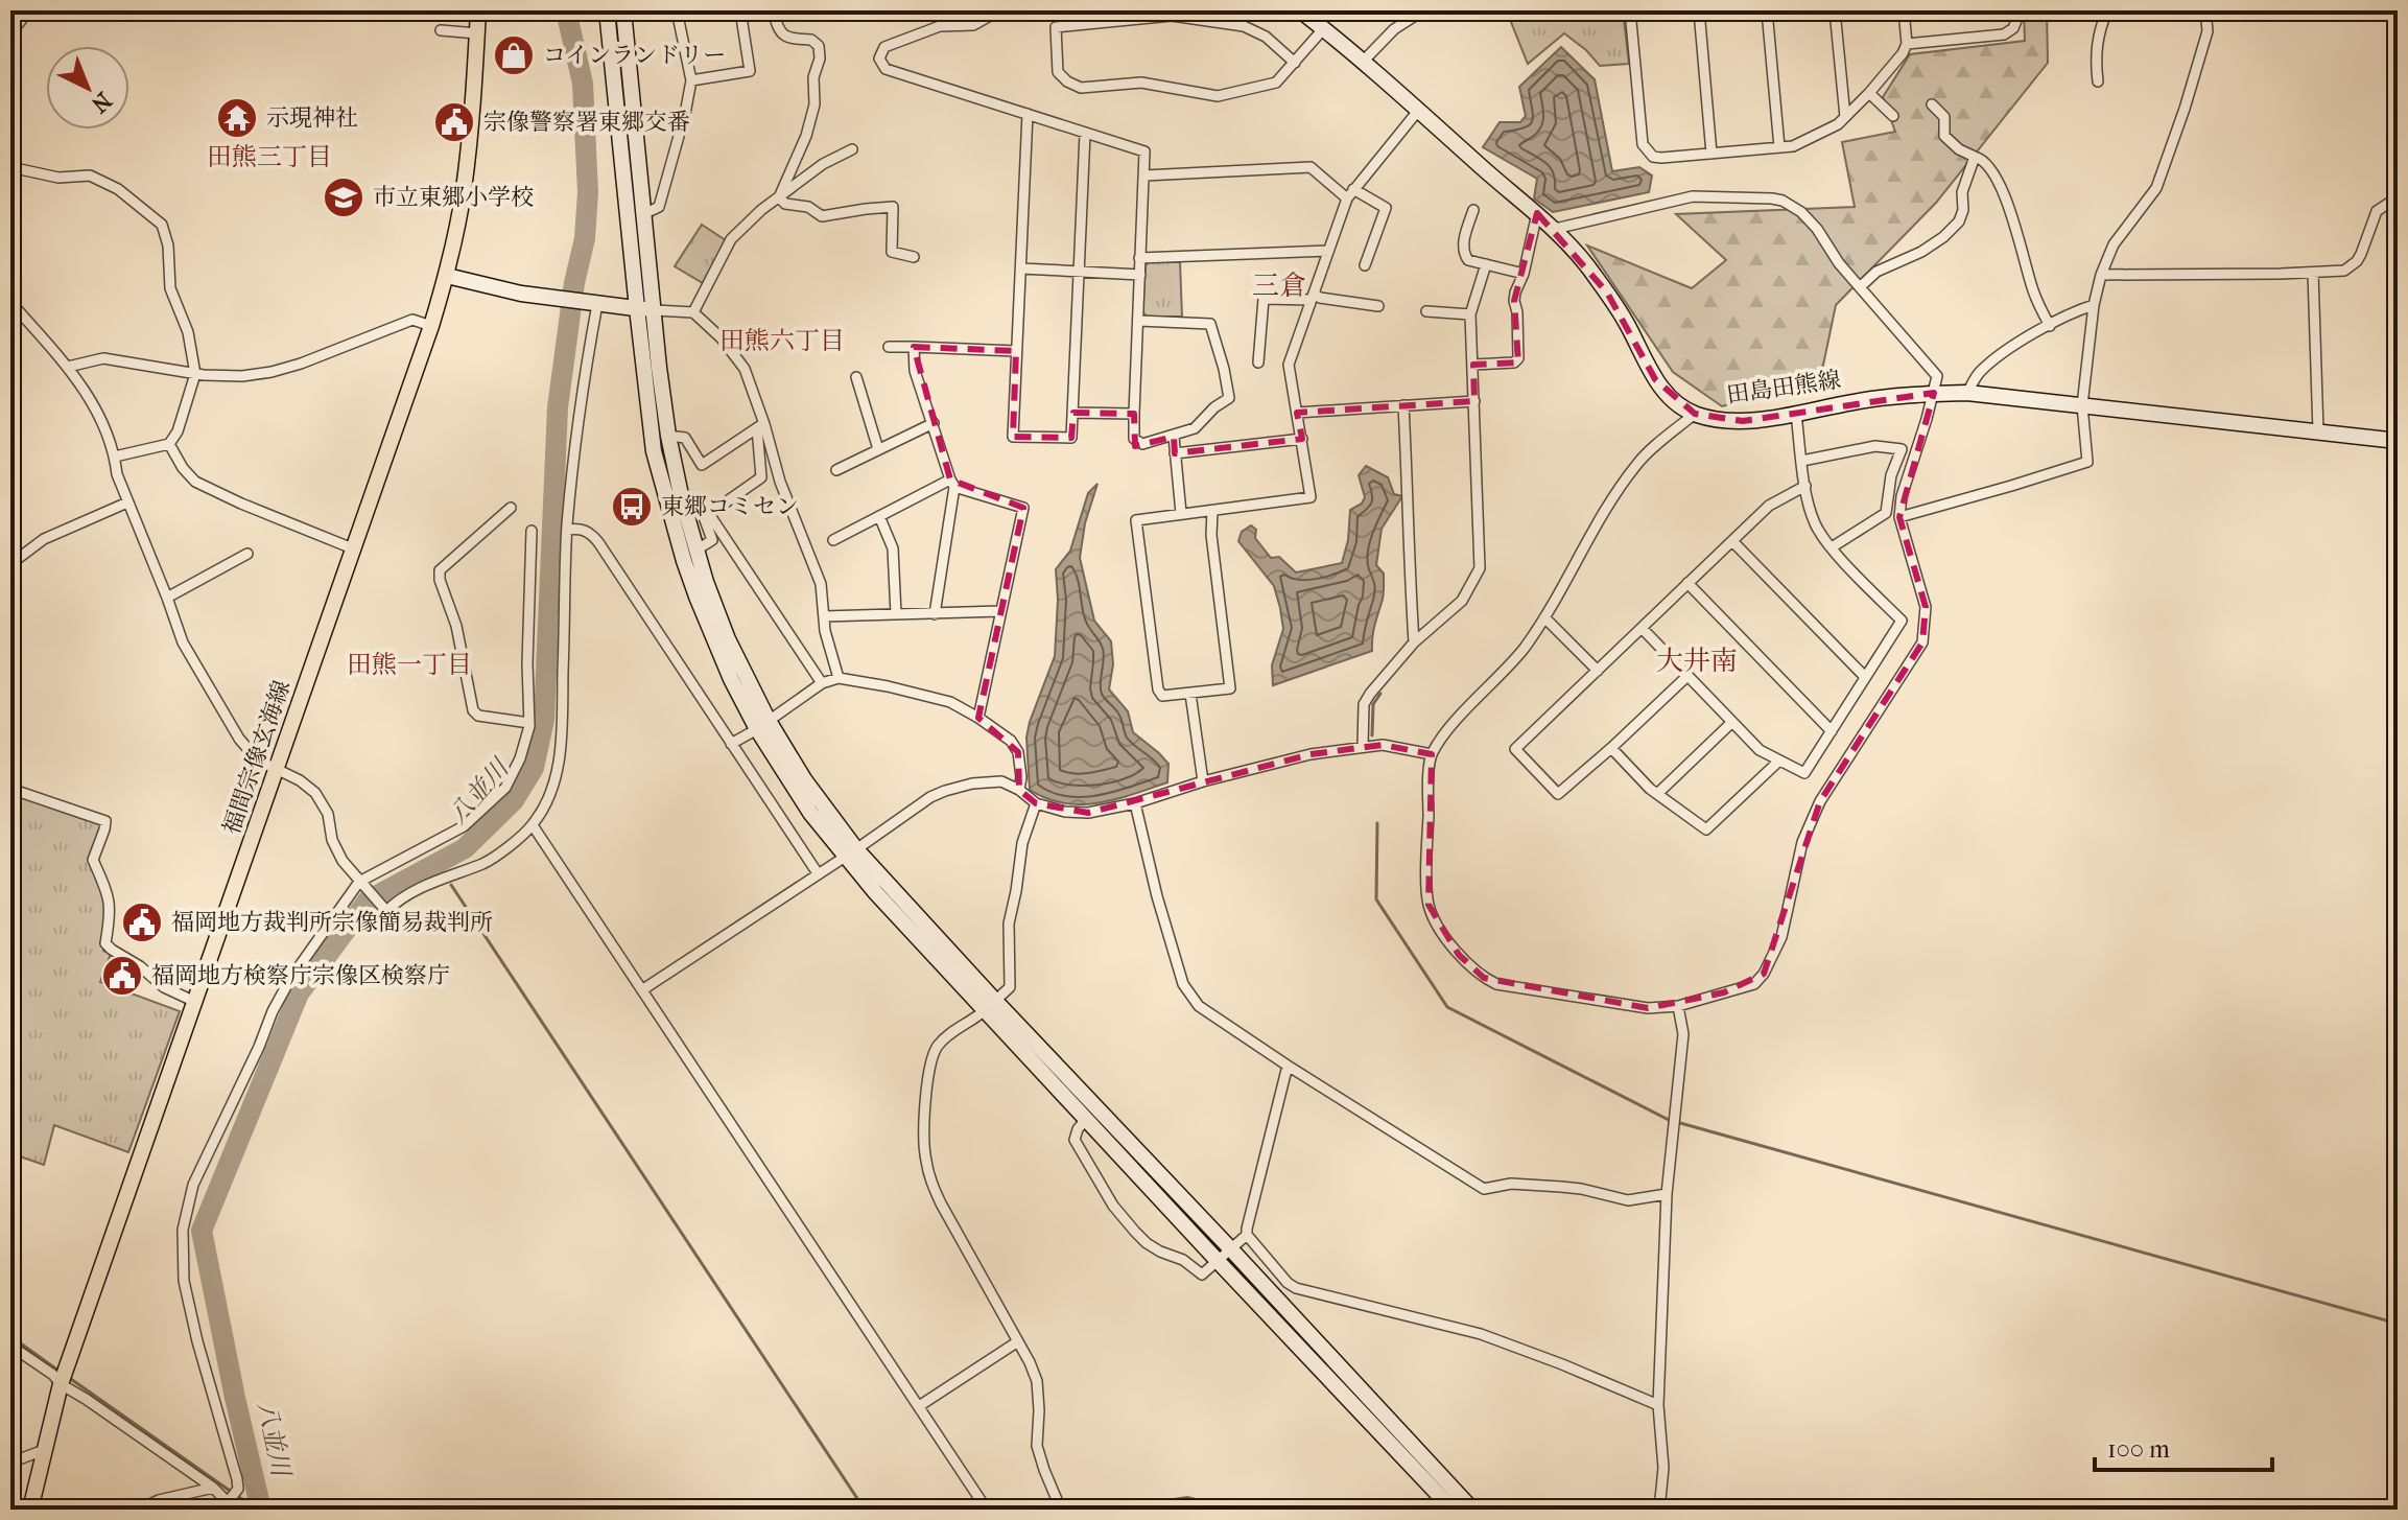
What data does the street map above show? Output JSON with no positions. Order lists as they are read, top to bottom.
{
  "streets": {
    "main road": ["福間宗像玄海線"],
    "street": ["田島田熊線"]
  },
  "districts": [
    "田熊三丁目",
    "三倉",
    "田熊六丁目",
    "大井南",
    "田熊一丁目"
  ],
  "water": ["八並川"],
  "places": {
    "shop": ["コインランドリー"],
    "temple": ["示現神社"],
    "public building": ["宗像警察署東郷交番", "福岡地方裁判所宗像簡易裁判所", "福岡地方検察庁宗像区検察庁"],
    "school or university": ["市立東郷小学校"],
    "bus stop": ["東郷コミセン"]
  },
  "scale_bar": "100 m",
  "north": "bottom right"
}
